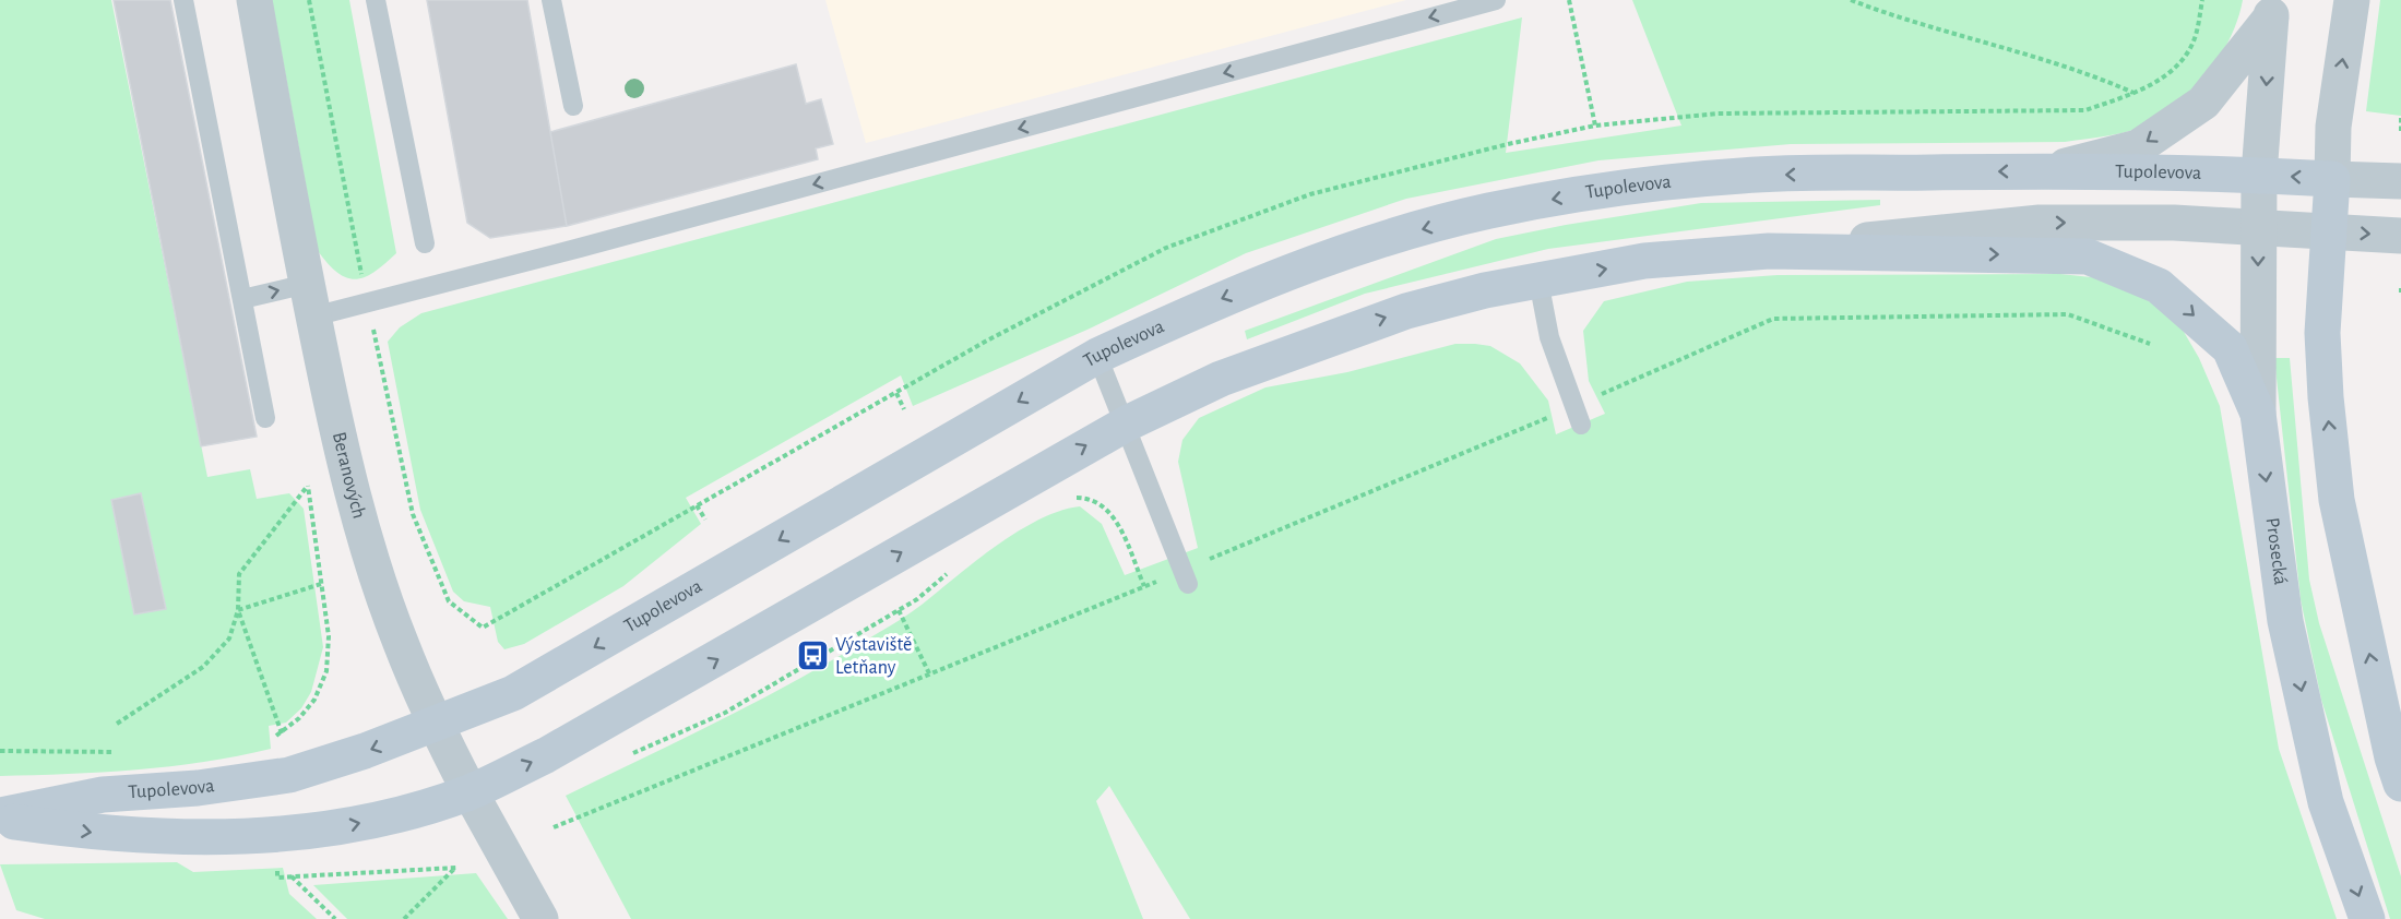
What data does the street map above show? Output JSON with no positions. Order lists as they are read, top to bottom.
{
  "streets": {
    "main road": ["Tupolevova", "Prosecká"],
    "street": ["Beranových"]
  },
  "crossings": [
    ["Tupolevova", "Beranových"],
    ["Tupolevova", "Prosecká"]
  ],
  "one_way": ["Prosecká"],
  "places": {
    "bus stop": ["Výstaviště Letňany"]
  }
}
